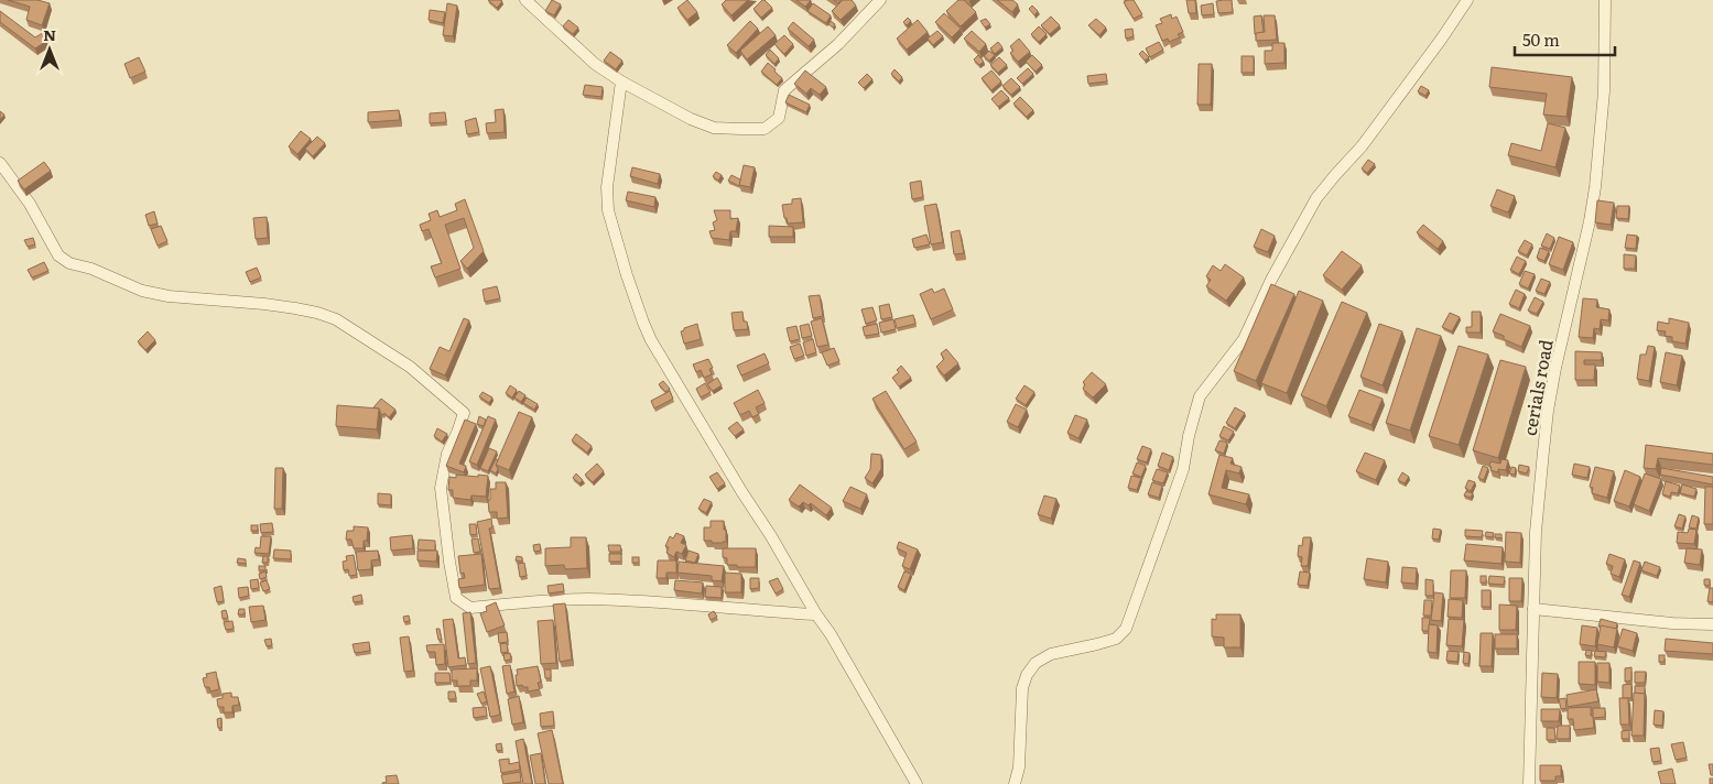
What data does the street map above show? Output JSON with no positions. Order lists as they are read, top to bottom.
{
  "streets": {
    "street": ["cerials road"]
  },
  "scale_bar": "50 m",
  "north": "top"
}
